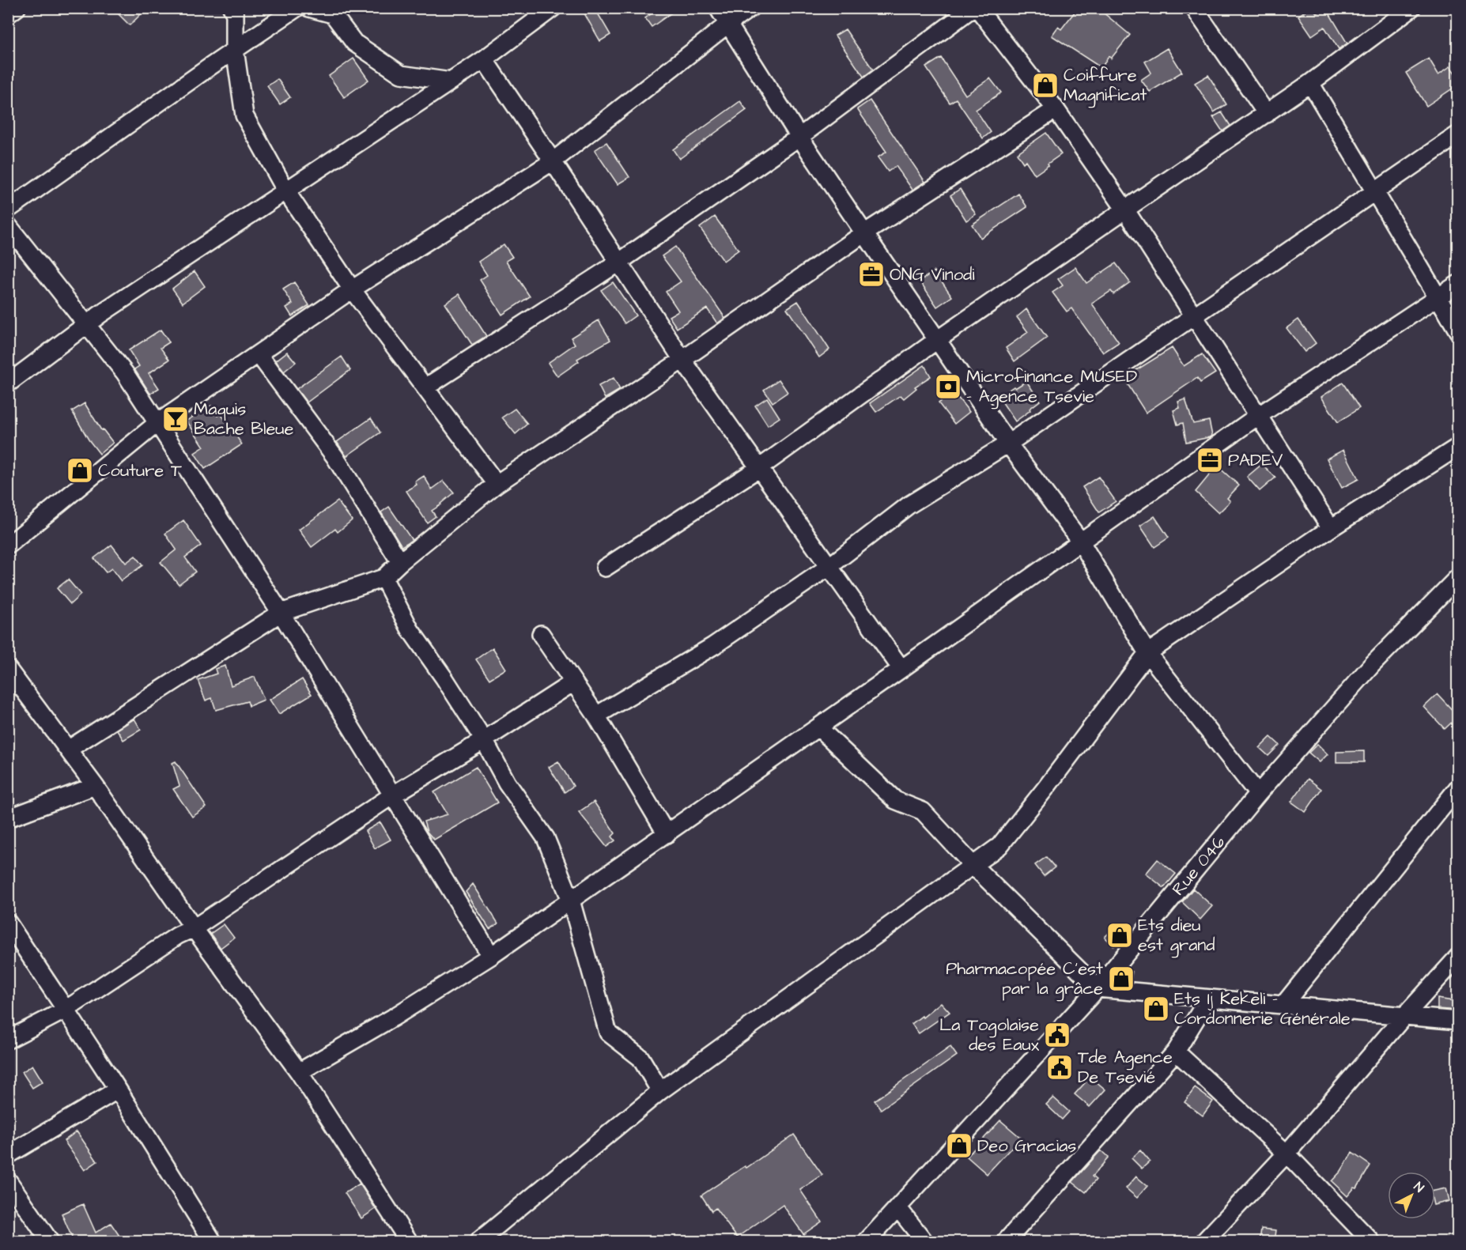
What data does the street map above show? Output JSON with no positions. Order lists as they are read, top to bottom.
{
  "streets": {
    "street": ["Rue 046"]
  },
  "places": {
    "shop": [
      "Coiffure Magnificat",
      "Couture T",
      "Ets dieu est grand",
      "Pharmacopée C'est par la grâce",
      "Ets Ij Kekeli - Cordonnerie Générale",
      "Deo Gracias"
    ],
    "office": ["ONG Vinodi", "PADEV"],
    "bank": ["Microfinance MUSED - Agence Tsevie"],
    "bar": ["Maquis Bache Bleue"],
    "public building": ["La Togolaise des Eaux", "Tde Agence De Tsevié"]
  },
  "north": "top right"
}
